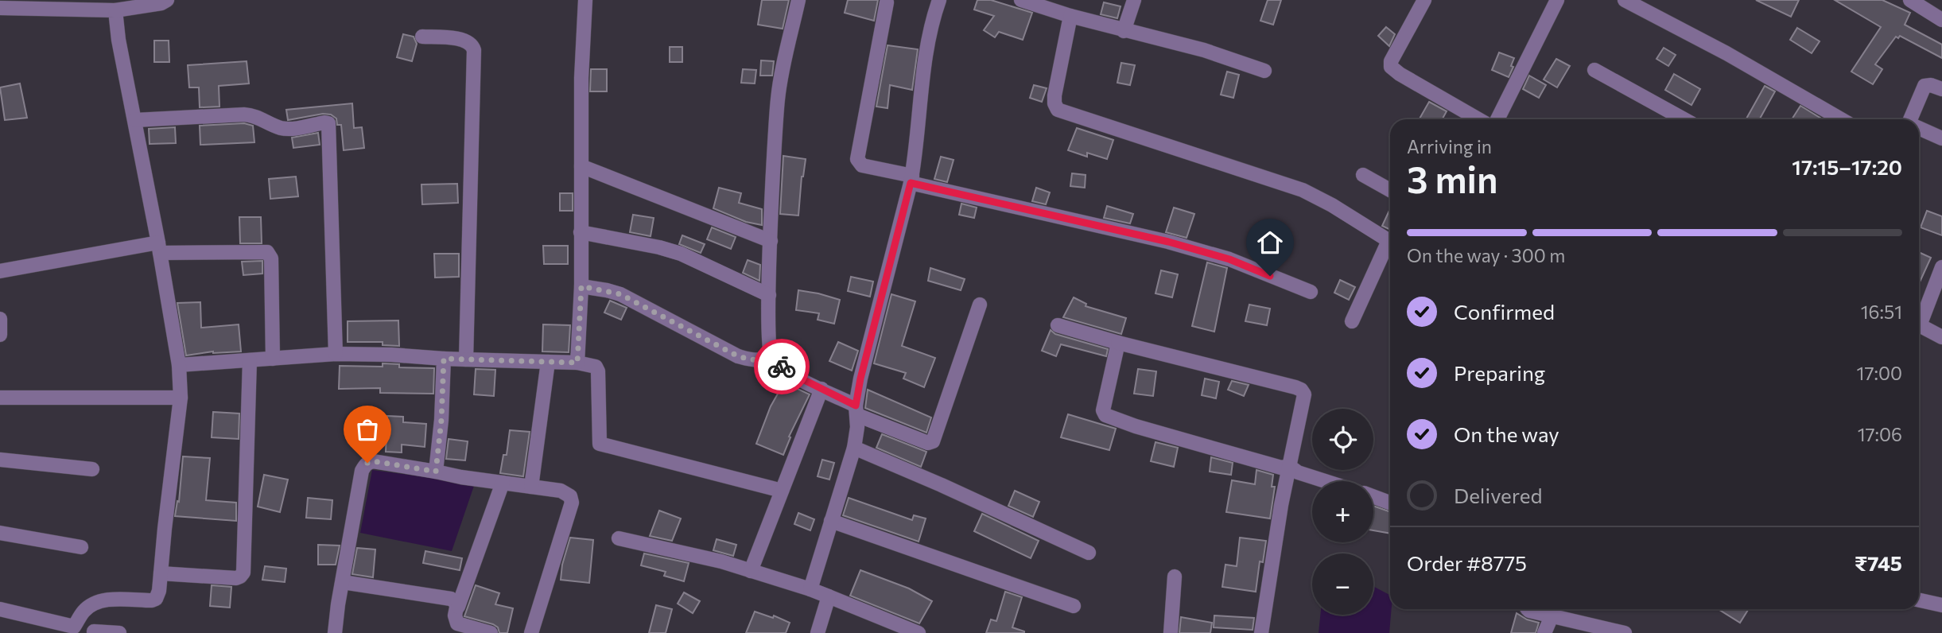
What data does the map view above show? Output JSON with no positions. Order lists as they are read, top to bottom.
{
  "page": {
    "heading": ["3 min", "Arriving in", "17:15–17:20"],
    "panel": ["Order #8775", "₹745"],
    "bar": "On the way · 300 m",
    "list": [
      ["Confirmed", "16:51"],
      ["Preparing", "17:00"],
      ["On the way", "17:06"],
      "Delivered"
    ],
    "map_buttons": ["+", "−"]
  }
}
